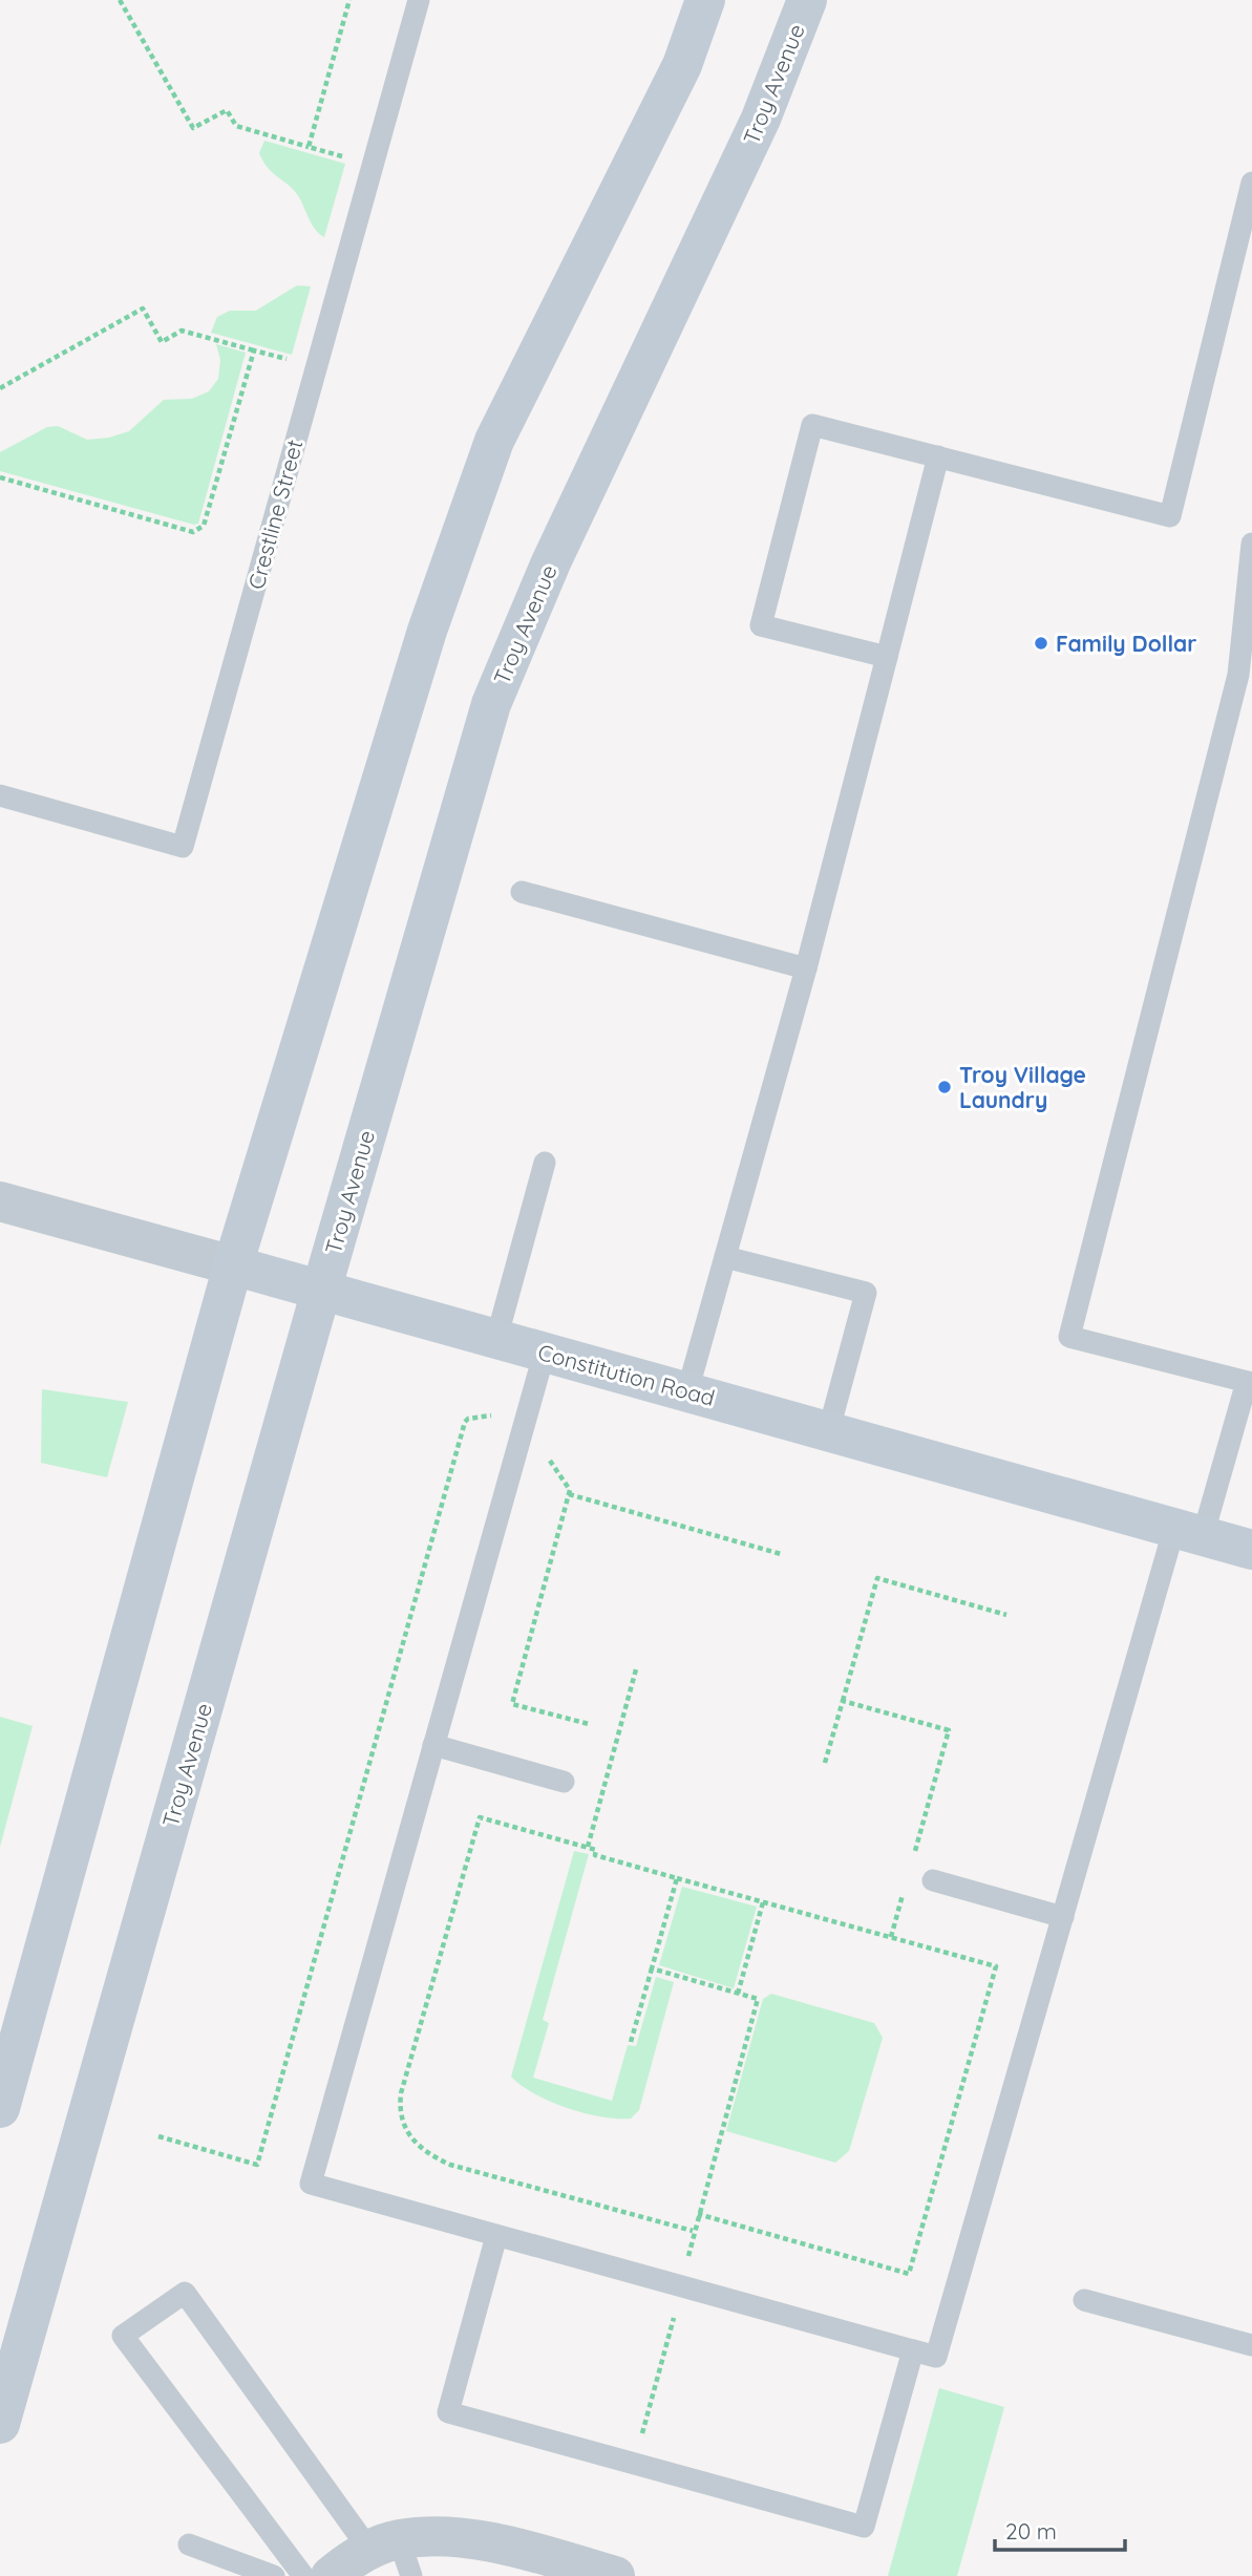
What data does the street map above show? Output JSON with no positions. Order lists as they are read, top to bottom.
{
  "streets": {
    "main road": ["Troy Avenue", "Constitution Road"],
    "lane": ["Crestline Street"]
  },
  "crossings": [
    ["Troy Avenue", "Constitution Road"]
  ],
  "places": ["Family Dollar", "Troy Village Laundry"],
  "scale_bar": "20 m"
}
